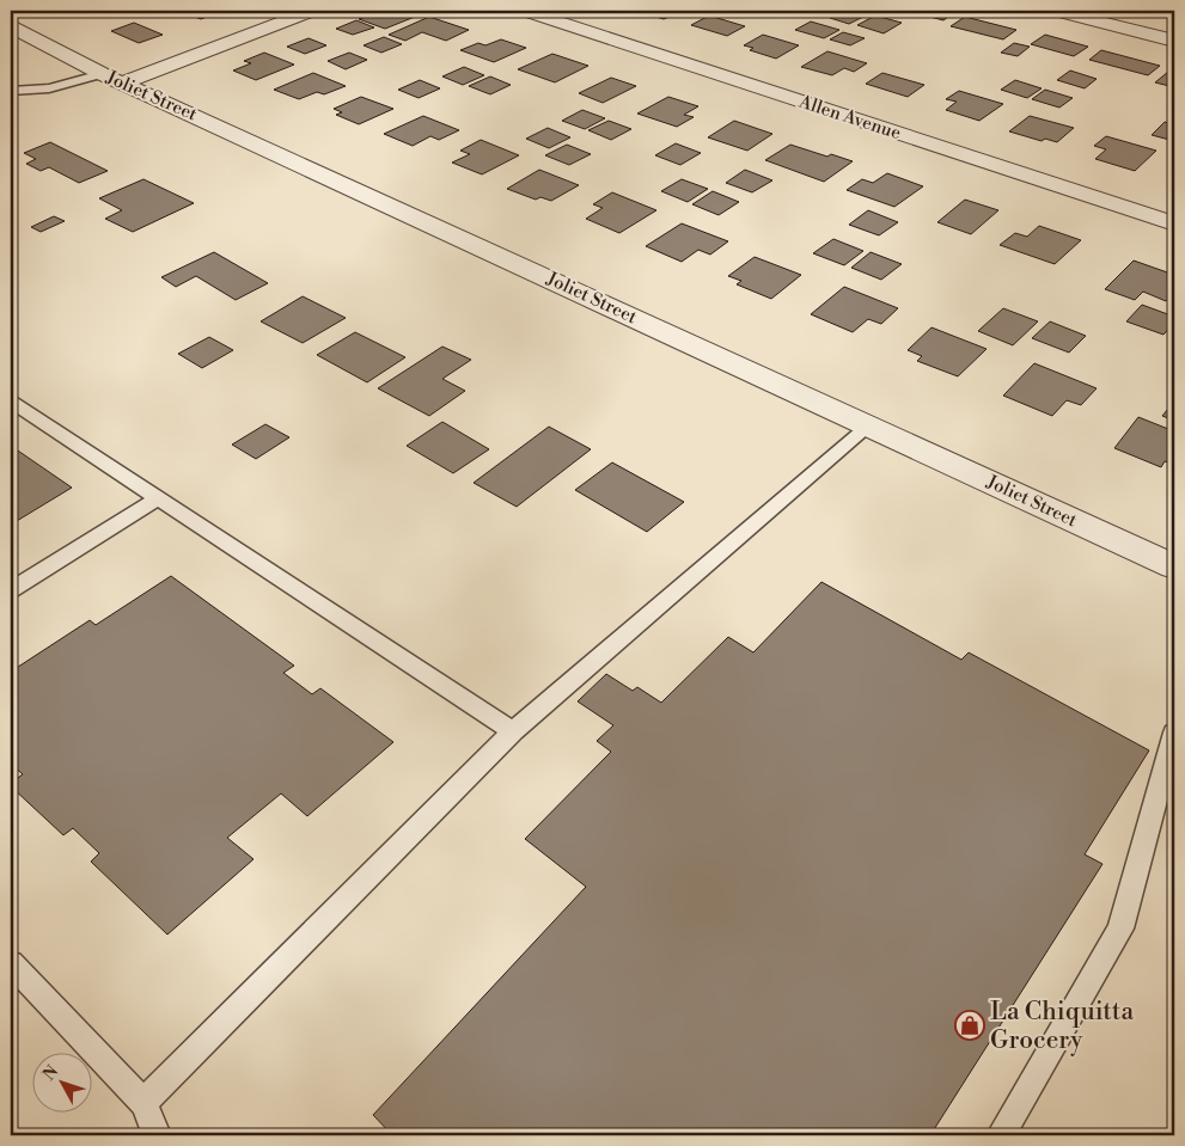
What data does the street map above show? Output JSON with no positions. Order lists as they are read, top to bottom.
{
  "streets": {
    "street": ["Joliet Street", "Allen Avenue"]
  },
  "places": {
    "shop": ["La Chiquitta Grocery"]
  },
  "north": "top left"
}
